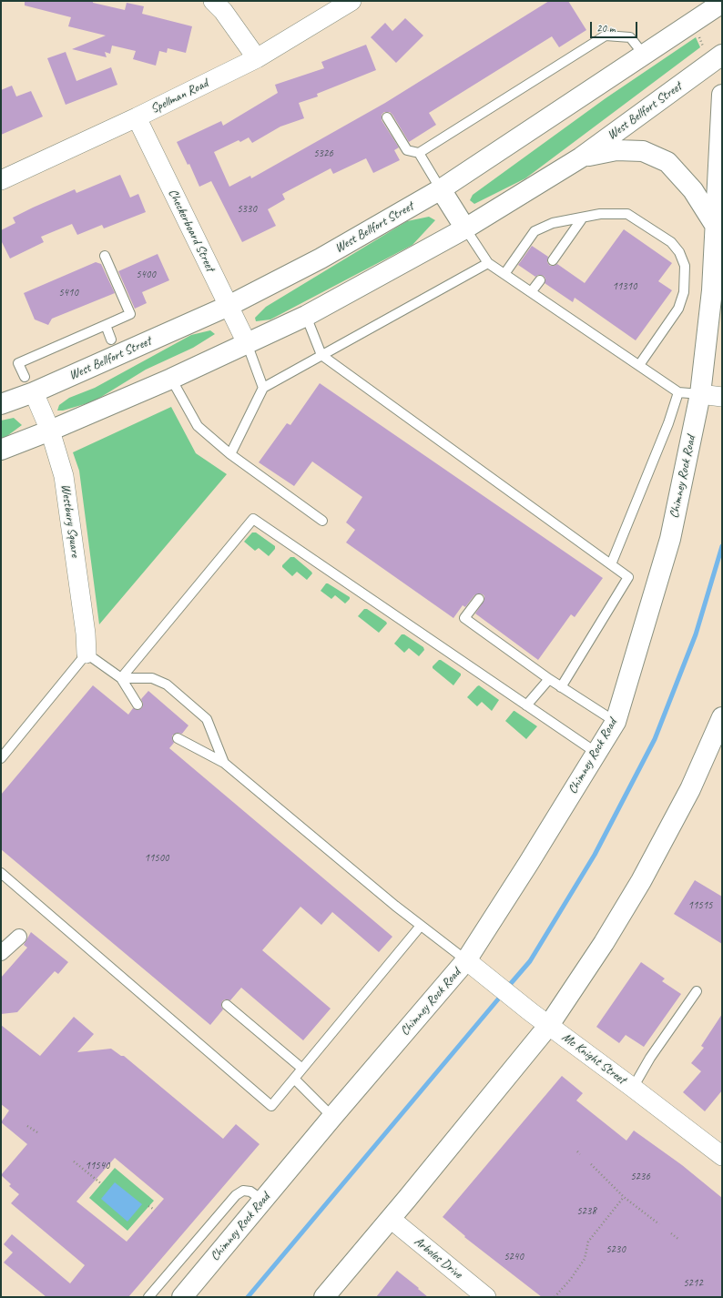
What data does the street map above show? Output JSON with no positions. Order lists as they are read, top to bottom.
{
  "streets": {
    "main road": ["West Bellfort Street", "Chimney Rock Road"],
    "street": [
      "Spellman Road",
      "Checkerboard Street",
      "Westbury Square",
      "Mc Knight Street",
      "Arboles Drive"
    ]
  },
  "crossings": [
    ["Spellman Road", "Checkerboard Street"],
    ["West Bellfort Street", "Checkerboard Street"],
    ["West Bellfort Street", "Westbury Square"],
    ["Chimney Rock Road", "Mc Knight Street"]
  ],
  "house_numbers": [
    "5326",
    "5330",
    "5400",
    "11310",
    "5410",
    "11500",
    "11515",
    "11540",
    "5236",
    "5238",
    "5230",
    "5240",
    "5212"
  ],
  "scale_bar": "20 m"
}
